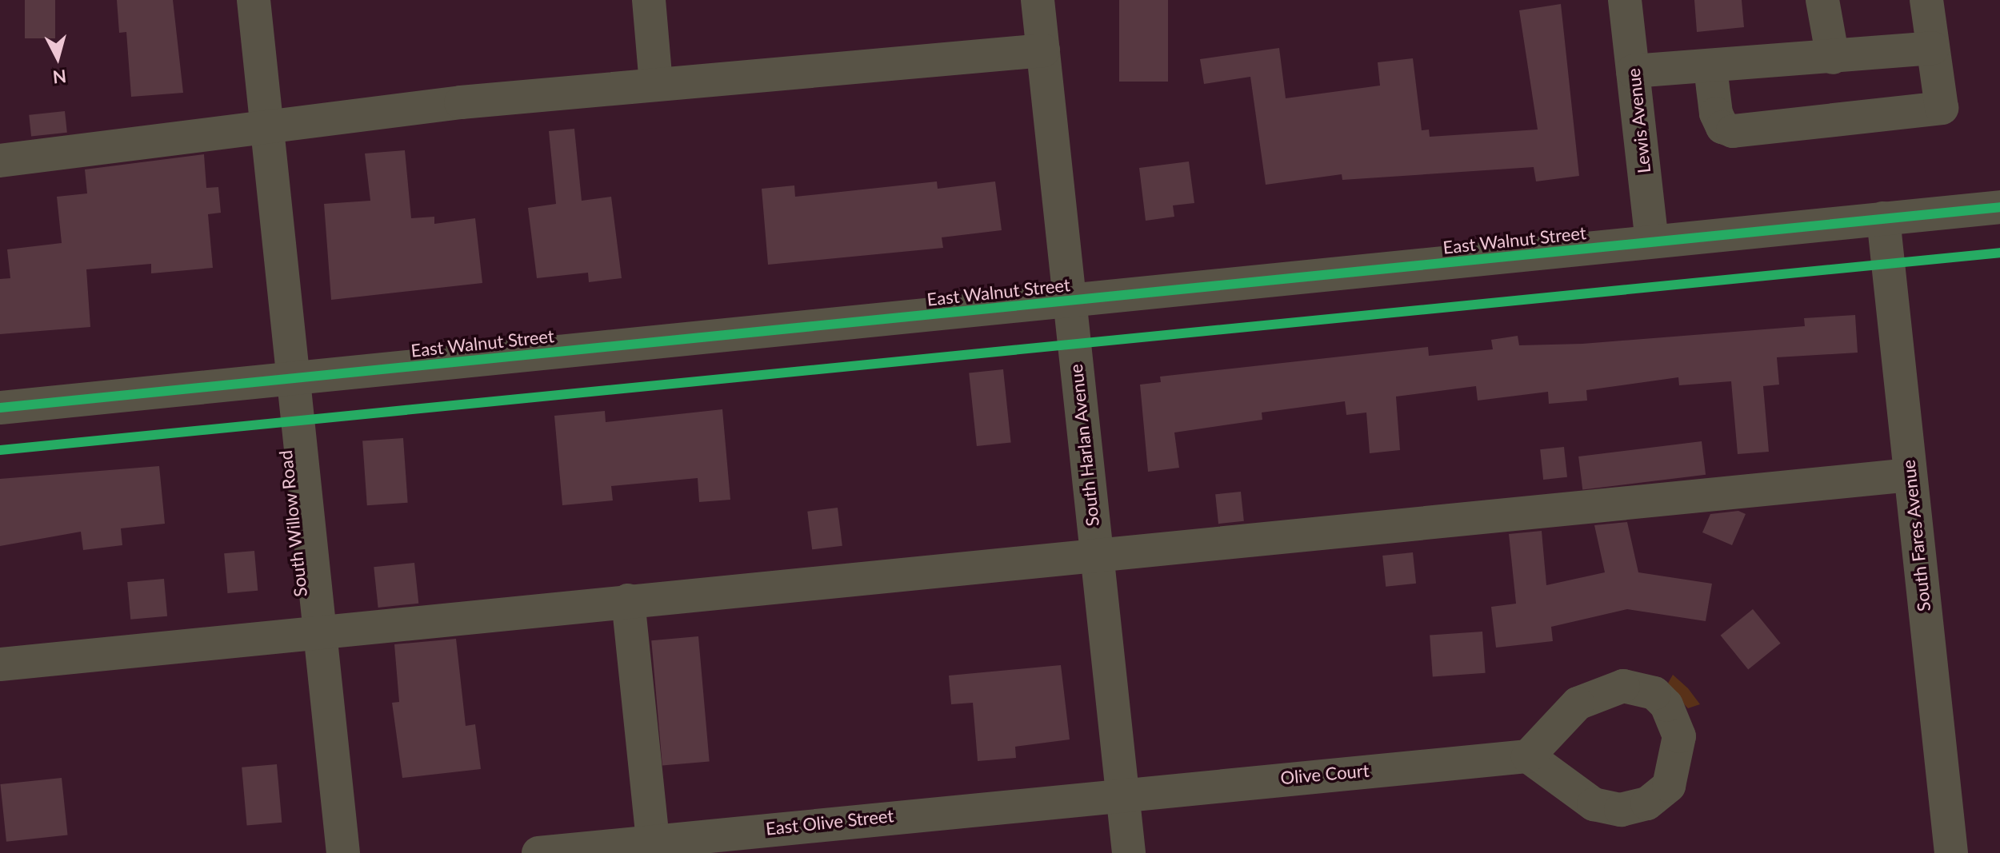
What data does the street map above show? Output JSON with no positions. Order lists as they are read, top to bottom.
{
  "streets": {
    "street": [
      "Lewis Avenue",
      "East Walnut Street",
      "South Harlan Avenue",
      "South Willow Road",
      "South Fares Avenue",
      "Olive Court",
      "East Olive Street"
    ]
  },
  "crossings": [
    ["Lewis Avenue", "East Walnut Street"],
    ["East Walnut Street", "South Harlan Avenue"],
    ["East Walnut Street", "South Willow Road"],
    ["East Walnut Street", "South Fares Avenue"],
    ["South Harlan Avenue", "Olive Court"],
    ["South Harlan Avenue", "East Olive Street"],
    ["Olive Court", "East Olive Street"]
  ],
  "north": "bottom"
}
